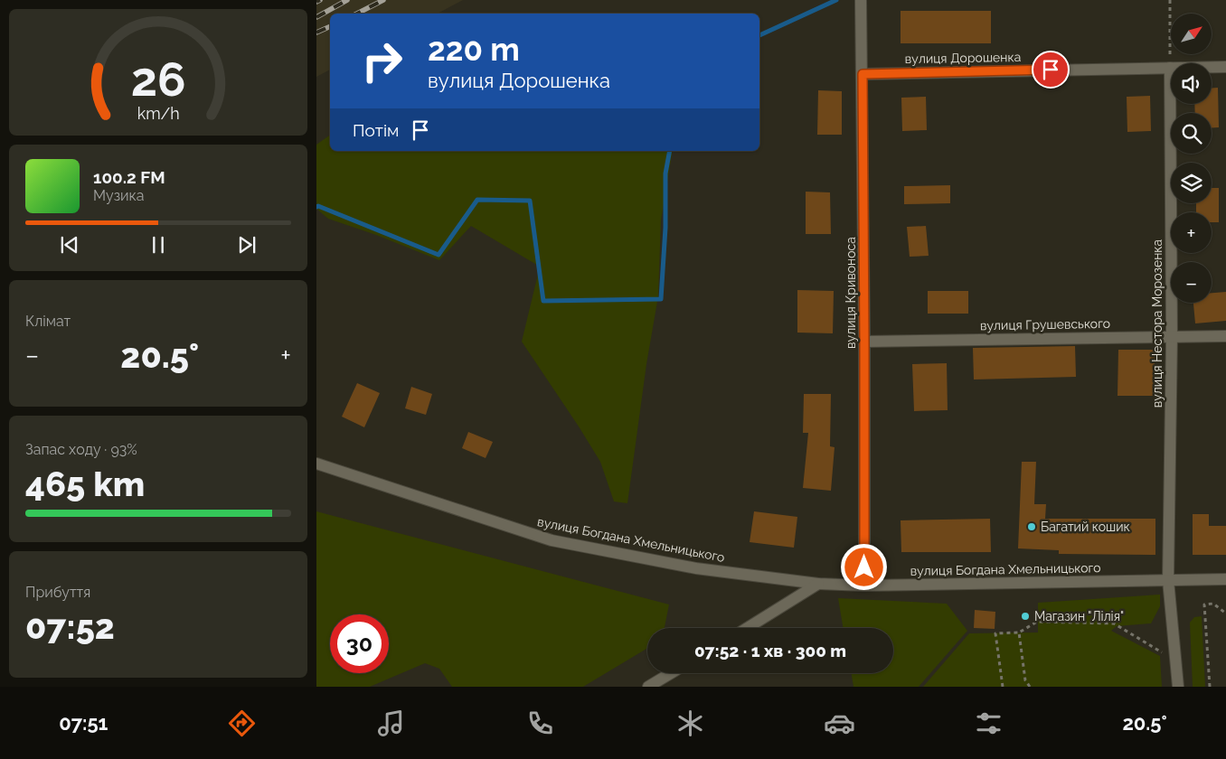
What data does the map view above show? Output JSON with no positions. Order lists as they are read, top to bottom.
{
  "streets": {
    "street": [
      "вулиця Дорошенка",
      "вулиця Кривоноса",
      "вулиця Нестора Морозенка",
      "вулиця Грушевського",
      "вулиця Богдана Хмельницького"
    ]
  },
  "crossings": [
    ["вулиця Дорошенка", "вулиця Кривоноса"],
    ["вулиця Дорошенка", "вулиця Нестора Морозенка"],
    ["вулиця Кривоноса", "вулиця Грушевського"],
    ["вулиця Кривоноса", "вулиця Богдана Хмельницького"],
    ["вулиця Нестора Морозенка", "вулиця Грушевського"],
    ["вулиця Нестора Морозенка", "вулиця Богдана Хмельницького"]
  ],
  "places": ["Багатий кошик", "Магазин \"Лілія\""],
  "north": "top right",
  "page": {
    "map_buttons": ["+", "−"],
    "turn": ["220 m", "вулиця Дорошенка"],
    "then": "Потім",
    "song": ["100.2 FM", "Музика"],
    "tile": [
      "Клімат",
      ["Запас ходу · 93%", "465 km"],
      ["Прибуття", "07:52"]
    ],
    "heat": ["−", "20.5°", "+"],
    "limit": "30",
    "trip": "07:52 · 1 хв · 300 m",
    "tabs": ["07:51", "20.5°"],
    "gauge": ["26", "km/h"]
  }
}
